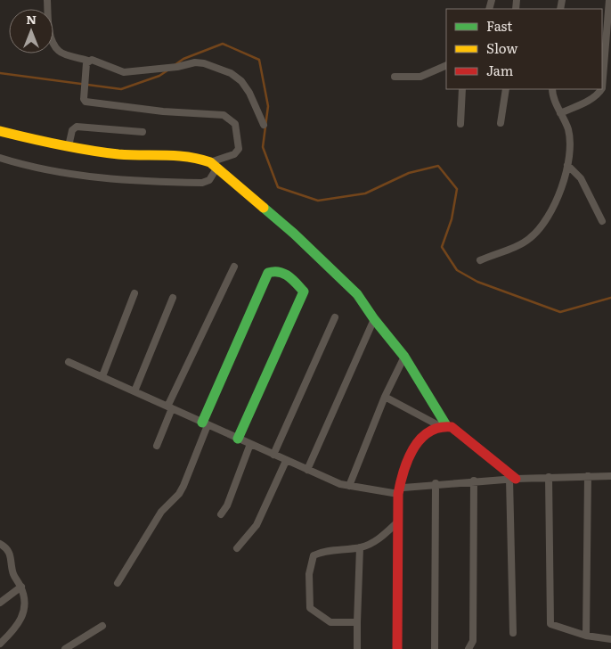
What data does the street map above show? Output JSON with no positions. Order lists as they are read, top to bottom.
{
  "legend": ["Fast", "Slow", "Jam"],
  "north": "top"
}
